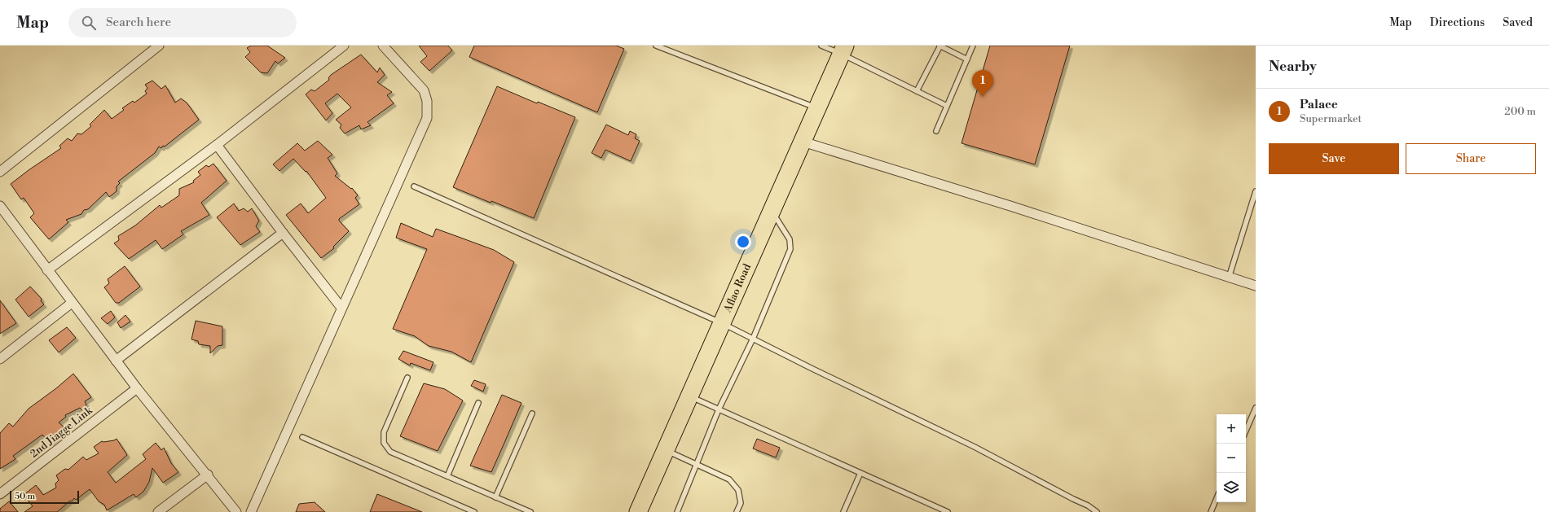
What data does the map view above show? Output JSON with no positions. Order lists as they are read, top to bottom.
{
  "streets": {
    "highway": ["Aflao Road"],
    "street": ["2nd Jiagge Link"]
  },
  "scale_bar": "50 m",
  "page": {
    "header": "Map",
    "search": "Search here",
    "nav": ["Map", "Directions", "Saved"],
    "heading": "Nearby",
    "pins": "1",
    "list": [
      {
        "mark": "1",
        "name": "Palace",
        "note": "Supermarket",
        "value": "200 m"
      }
    ],
    "buttons": ["Save", "Share"],
    "map_buttons": ["+", "−"],
    "scale": "50 m"
  }
}
